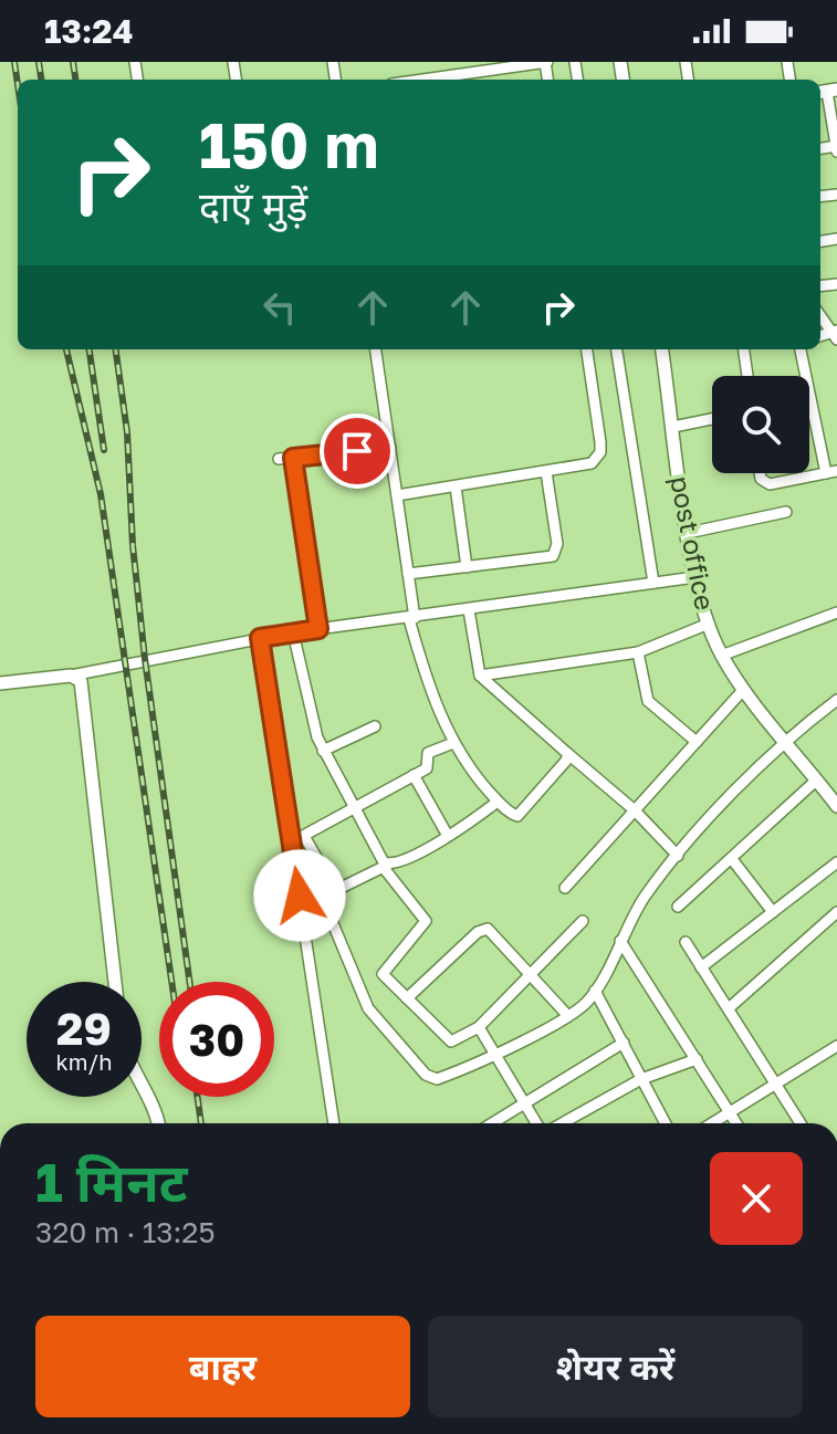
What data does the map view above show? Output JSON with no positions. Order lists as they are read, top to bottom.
{
  "streets": {
    "street": ["post office"]
  },
  "page": {
    "status": "13:24",
    "turn": ["150 m", "दाएँ मुड़ें"],
    "speed": "29 km/h",
    "limit": "30",
    "heading": ["1 मिनट", "320 m · 13:25"],
    "buttons": ["बाहर", "शेयर करें"]
  }
}
